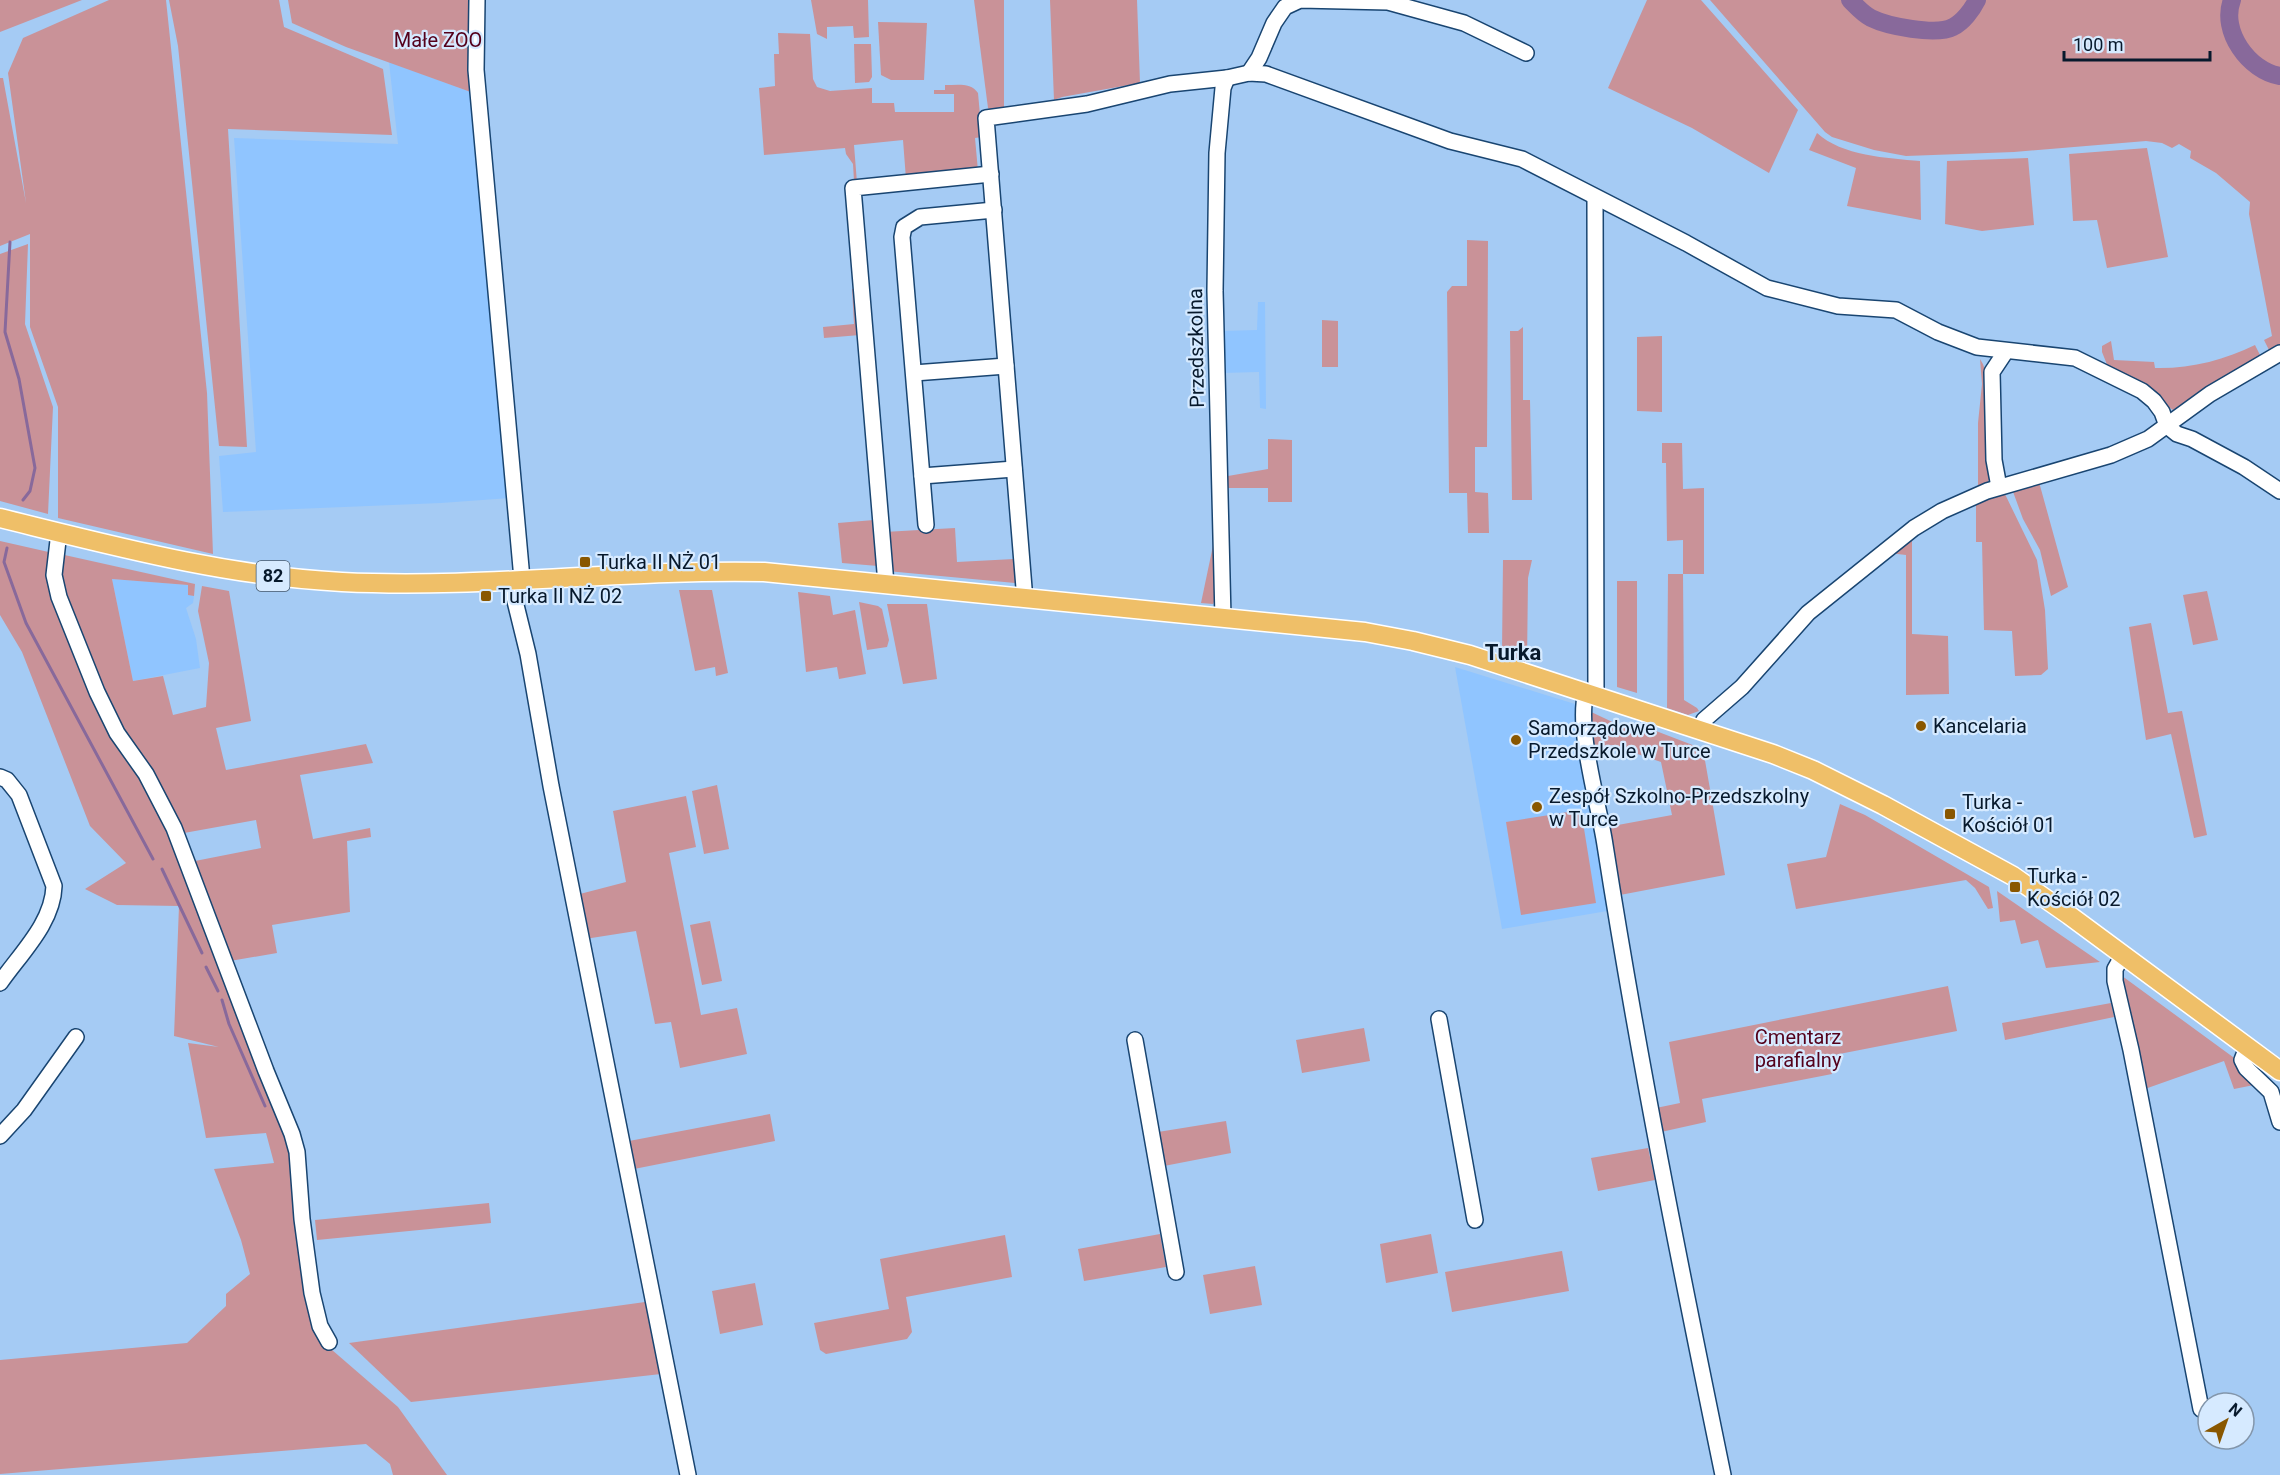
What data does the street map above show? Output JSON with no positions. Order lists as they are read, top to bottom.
{
  "streets": {
    "main road": ["82"],
    "street": ["Przedszkolna"]
  },
  "crossings": [
    ["Przedszkolna", "82"]
  ],
  "districts": ["Turka"],
  "parks": ["Małe ZOO", "Cmentarz parafialny"],
  "places": {
    "transit": [
      "Turka II NŻ 01",
      "Turka II NŻ 02",
      "Turka - Kościół 01",
      "Turka - Kościół 02"
    ],
    "other": ["Kancelaria", "Samorządowe Przedszkole w Turce", "Zespół Szkolno-Przedszkolny w Turce"]
  },
  "scale_bar": "100 m",
  "north": "top right"
}
